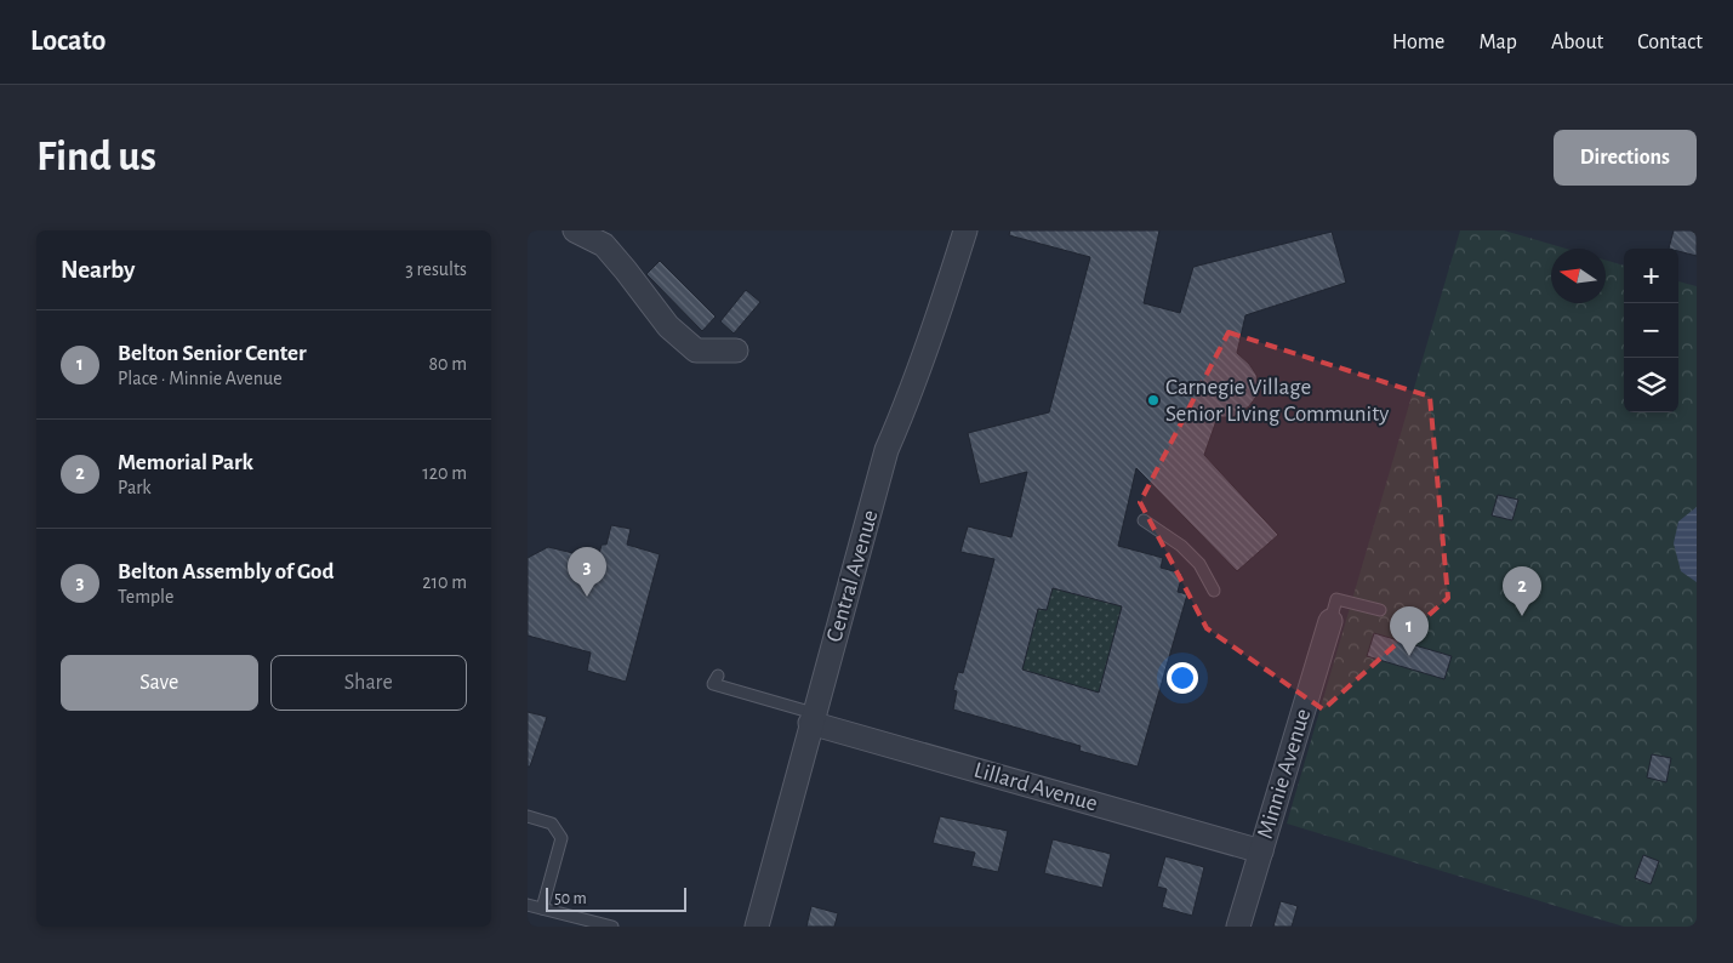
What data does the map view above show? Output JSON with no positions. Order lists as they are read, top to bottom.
{
  "streets": {
    "street": ["Central Avenue", "Minnie Avenue", "Lillard Avenue"]
  },
  "crossings": [
    ["Central Avenue", "Lillard Avenue"],
    ["Minnie Avenue", "Lillard Avenue"]
  ],
  "places": ["Carnegie Village Senior Living Community"],
  "scale_bar": "50 m",
  "north": "left",
  "page": {
    "header": "Locato",
    "nav": [
      "Home",
      "Map",
      "About",
      "Contact"
    ],
    "buttons": [
      "Directions",
      ["Save", "Share"]
    ],
    "title": "Find us",
    "heading": ["Nearby", "3 results"],
    "map_buttons": ["+", "−"],
    "list": [
      {
        "mark": "1",
        "name": "Belton Senior Center",
        "note": "Place · Minnie Avenue",
        "value": "80 m"
      },
      {
        "mark": "2",
        "name": "Memorial Park",
        "note": "Park",
        "value": "120 m"
      },
      {
        "mark": "3",
        "name": "Belton Assembly of God",
        "note": "Temple",
        "value": "210 m"
      }
    ],
    "pins": ["3", "2", "1"],
    "scale": "50 m"
  }
}
